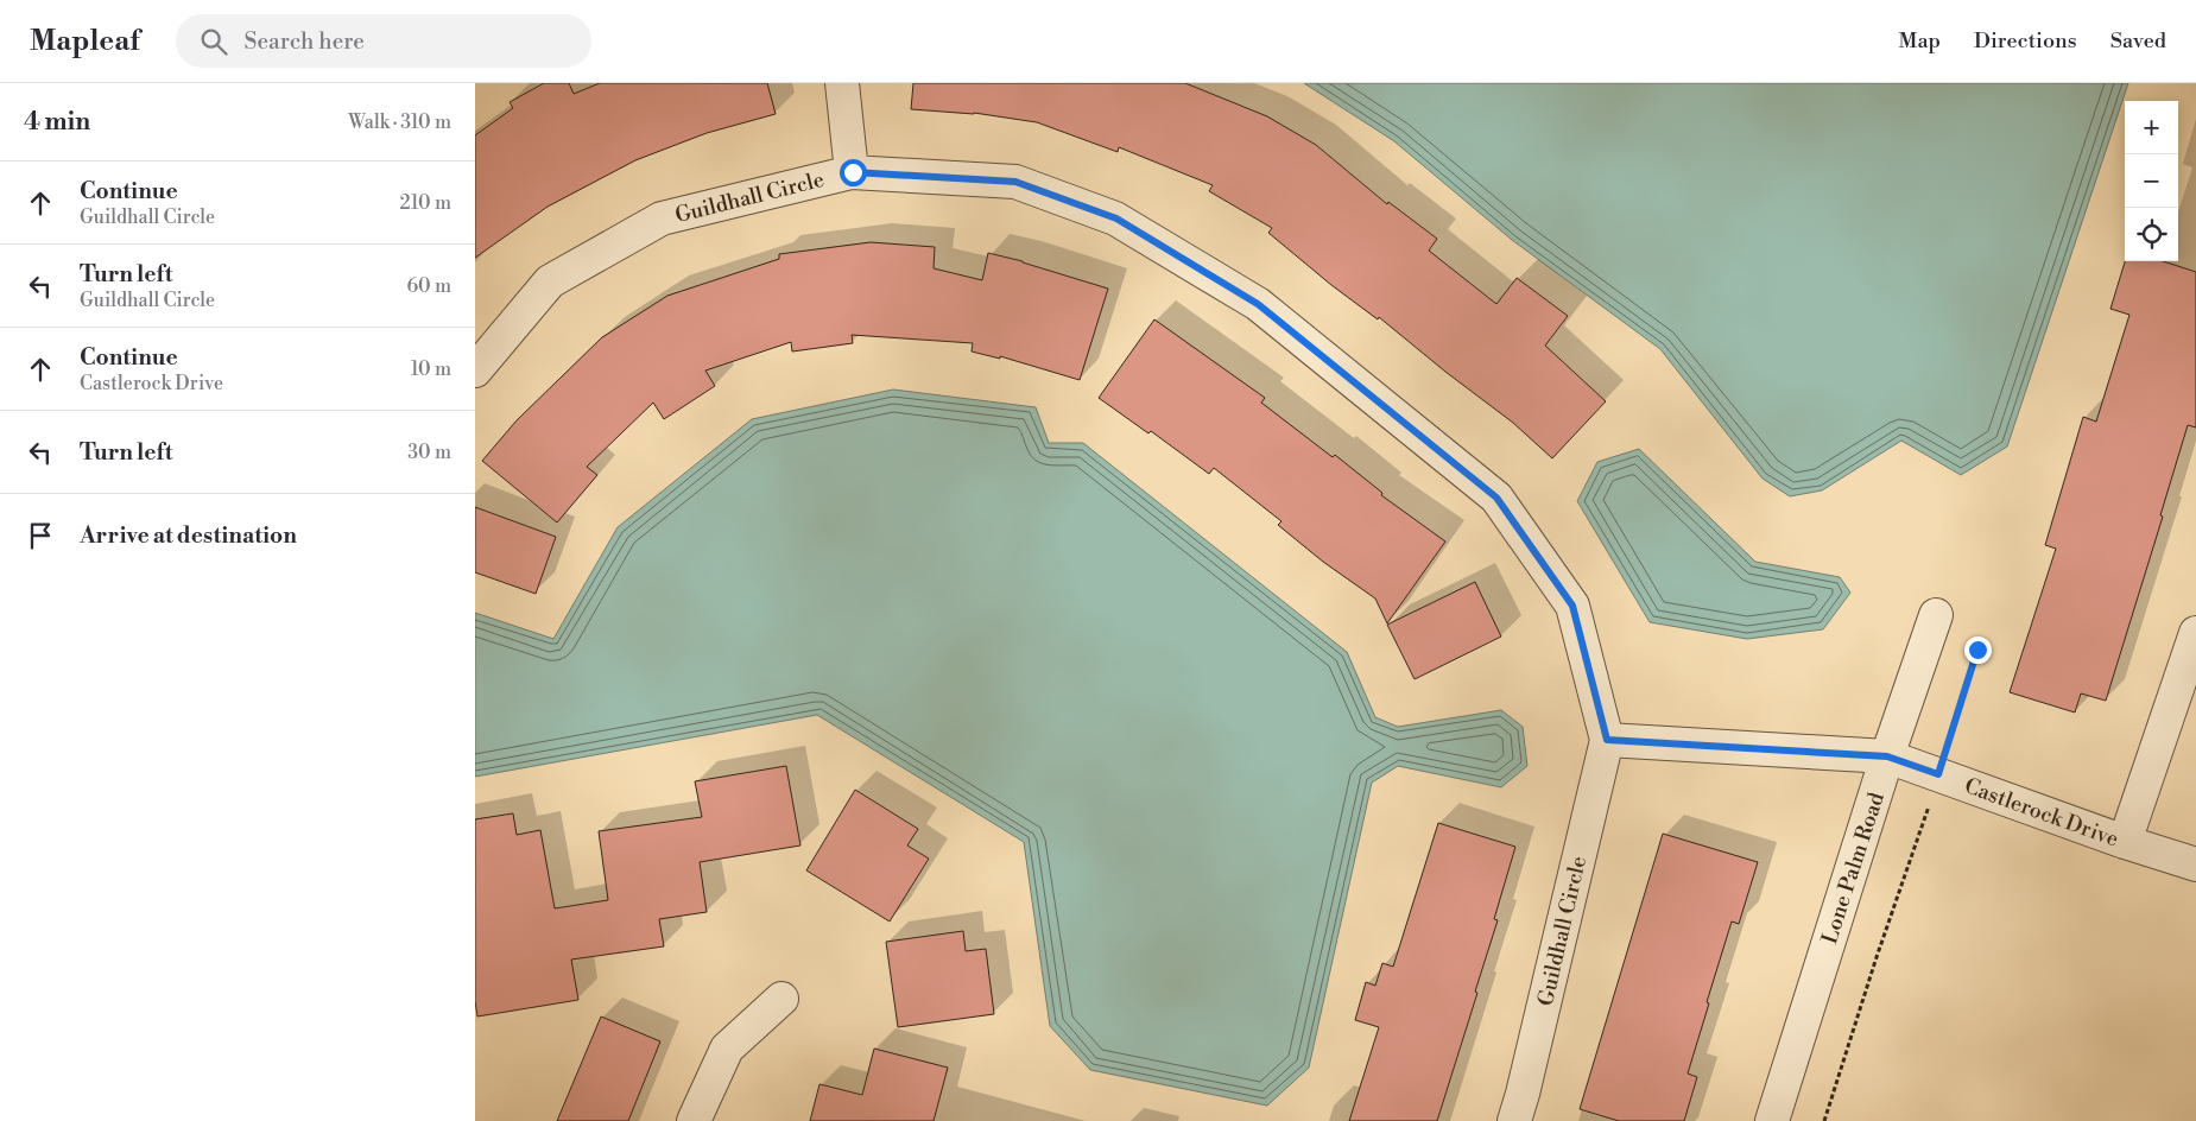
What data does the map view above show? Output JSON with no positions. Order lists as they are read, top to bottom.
{
  "streets": {
    "street": ["Guildhall Circle", "Castlerock Drive", "Lone Palm Road"]
  },
  "crossings": [
    ["Castlerock Drive", "Lone Palm Road"]
  ],
  "page": {
    "header": "Mapleaf",
    "search": "Search here",
    "nav": ["Map", "Directions", "Saved"],
    "heading": ["4 min", "Walk · 310 m"],
    "map_buttons": ["+", "−"],
    "list": [
      ["Continue", "Guildhall Circle", "210 m"],
      ["Turn left", "Guildhall Circle", "60 m"],
      ["Continue", "Castlerock Drive", "10 m"],
      ["Turn left", "30 m"],
      "Arrive at destination"
    ]
  }
}
